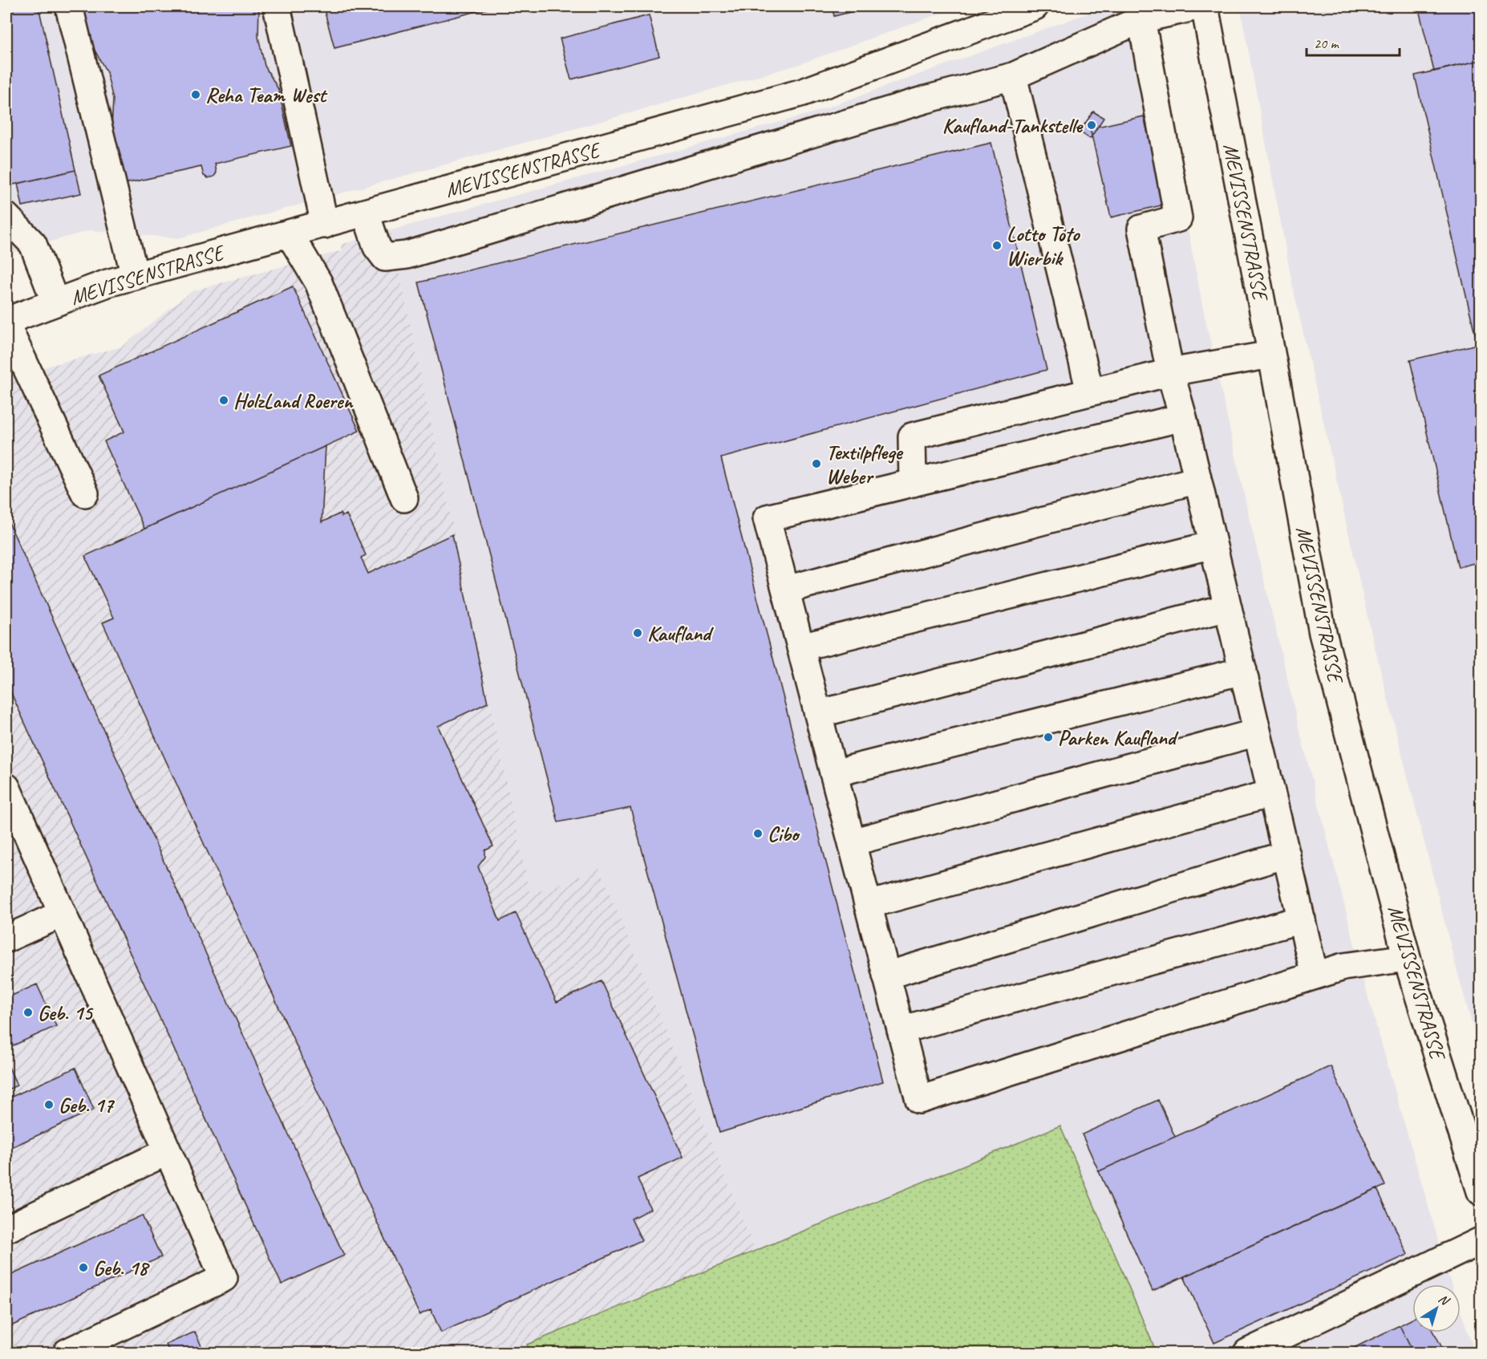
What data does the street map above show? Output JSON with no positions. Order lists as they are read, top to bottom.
{
  "streets": {
    "street": ["MEVISSENSTRASSE"]
  },
  "places": [
    "Reha Team West",
    "Kaufland-Tankstelle",
    "Lotto Toto Wierbik",
    "HolzLand Roeren",
    "Textilpflege Weber",
    "Kaufland",
    "Parken Kaufland",
    "Cibo",
    "Geb. 15",
    "Geb. 17",
    "Geb. 18"
  ],
  "scale_bar": "20 m",
  "north": "top right"
}
